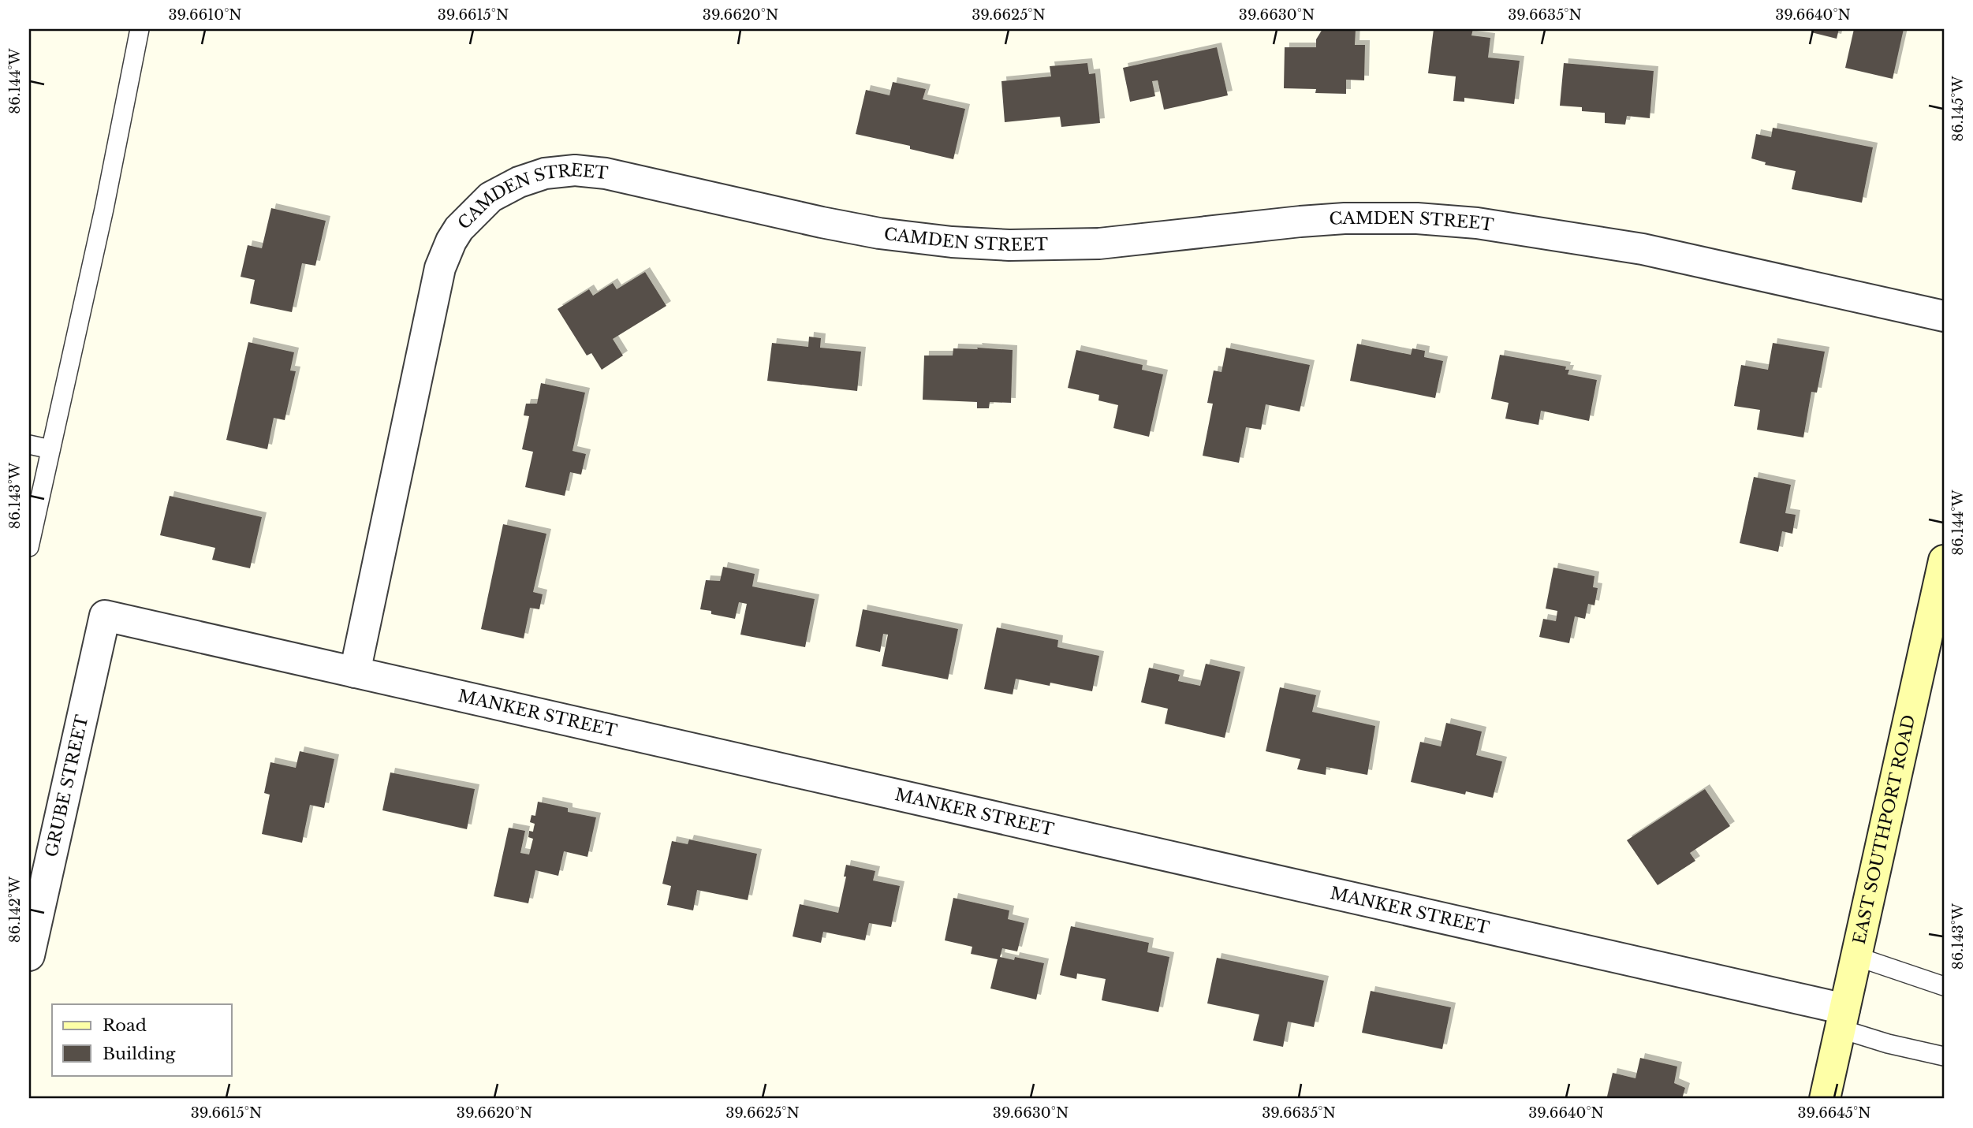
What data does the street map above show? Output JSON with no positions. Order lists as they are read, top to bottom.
{
  "streets": {
    "main road": ["EAST SOUTHPORT ROAD"],
    "street": ["CAMDEN STREET", "MANKER STREET", "GRUBE STREET"]
  },
  "crossings": [
    ["CAMDEN STREET", "MANKER STREET"],
    ["MANKER STREET", "GRUBE STREET"],
    ["MANKER STREET", "EAST SOUTHPORT ROAD"]
  ],
  "legend": ["Road", "Building"],
  "coordinates": [
    "39.6610°N",
    "39.6615°N",
    "39.6620°N",
    "39.6625°N",
    "39.6630°N",
    "39.6635°N",
    "39.6640°N",
    "86.144°W",
    "86.145°W",
    "86.143°W",
    "86.142°W",
    "39.6645°N"
  ]
}
